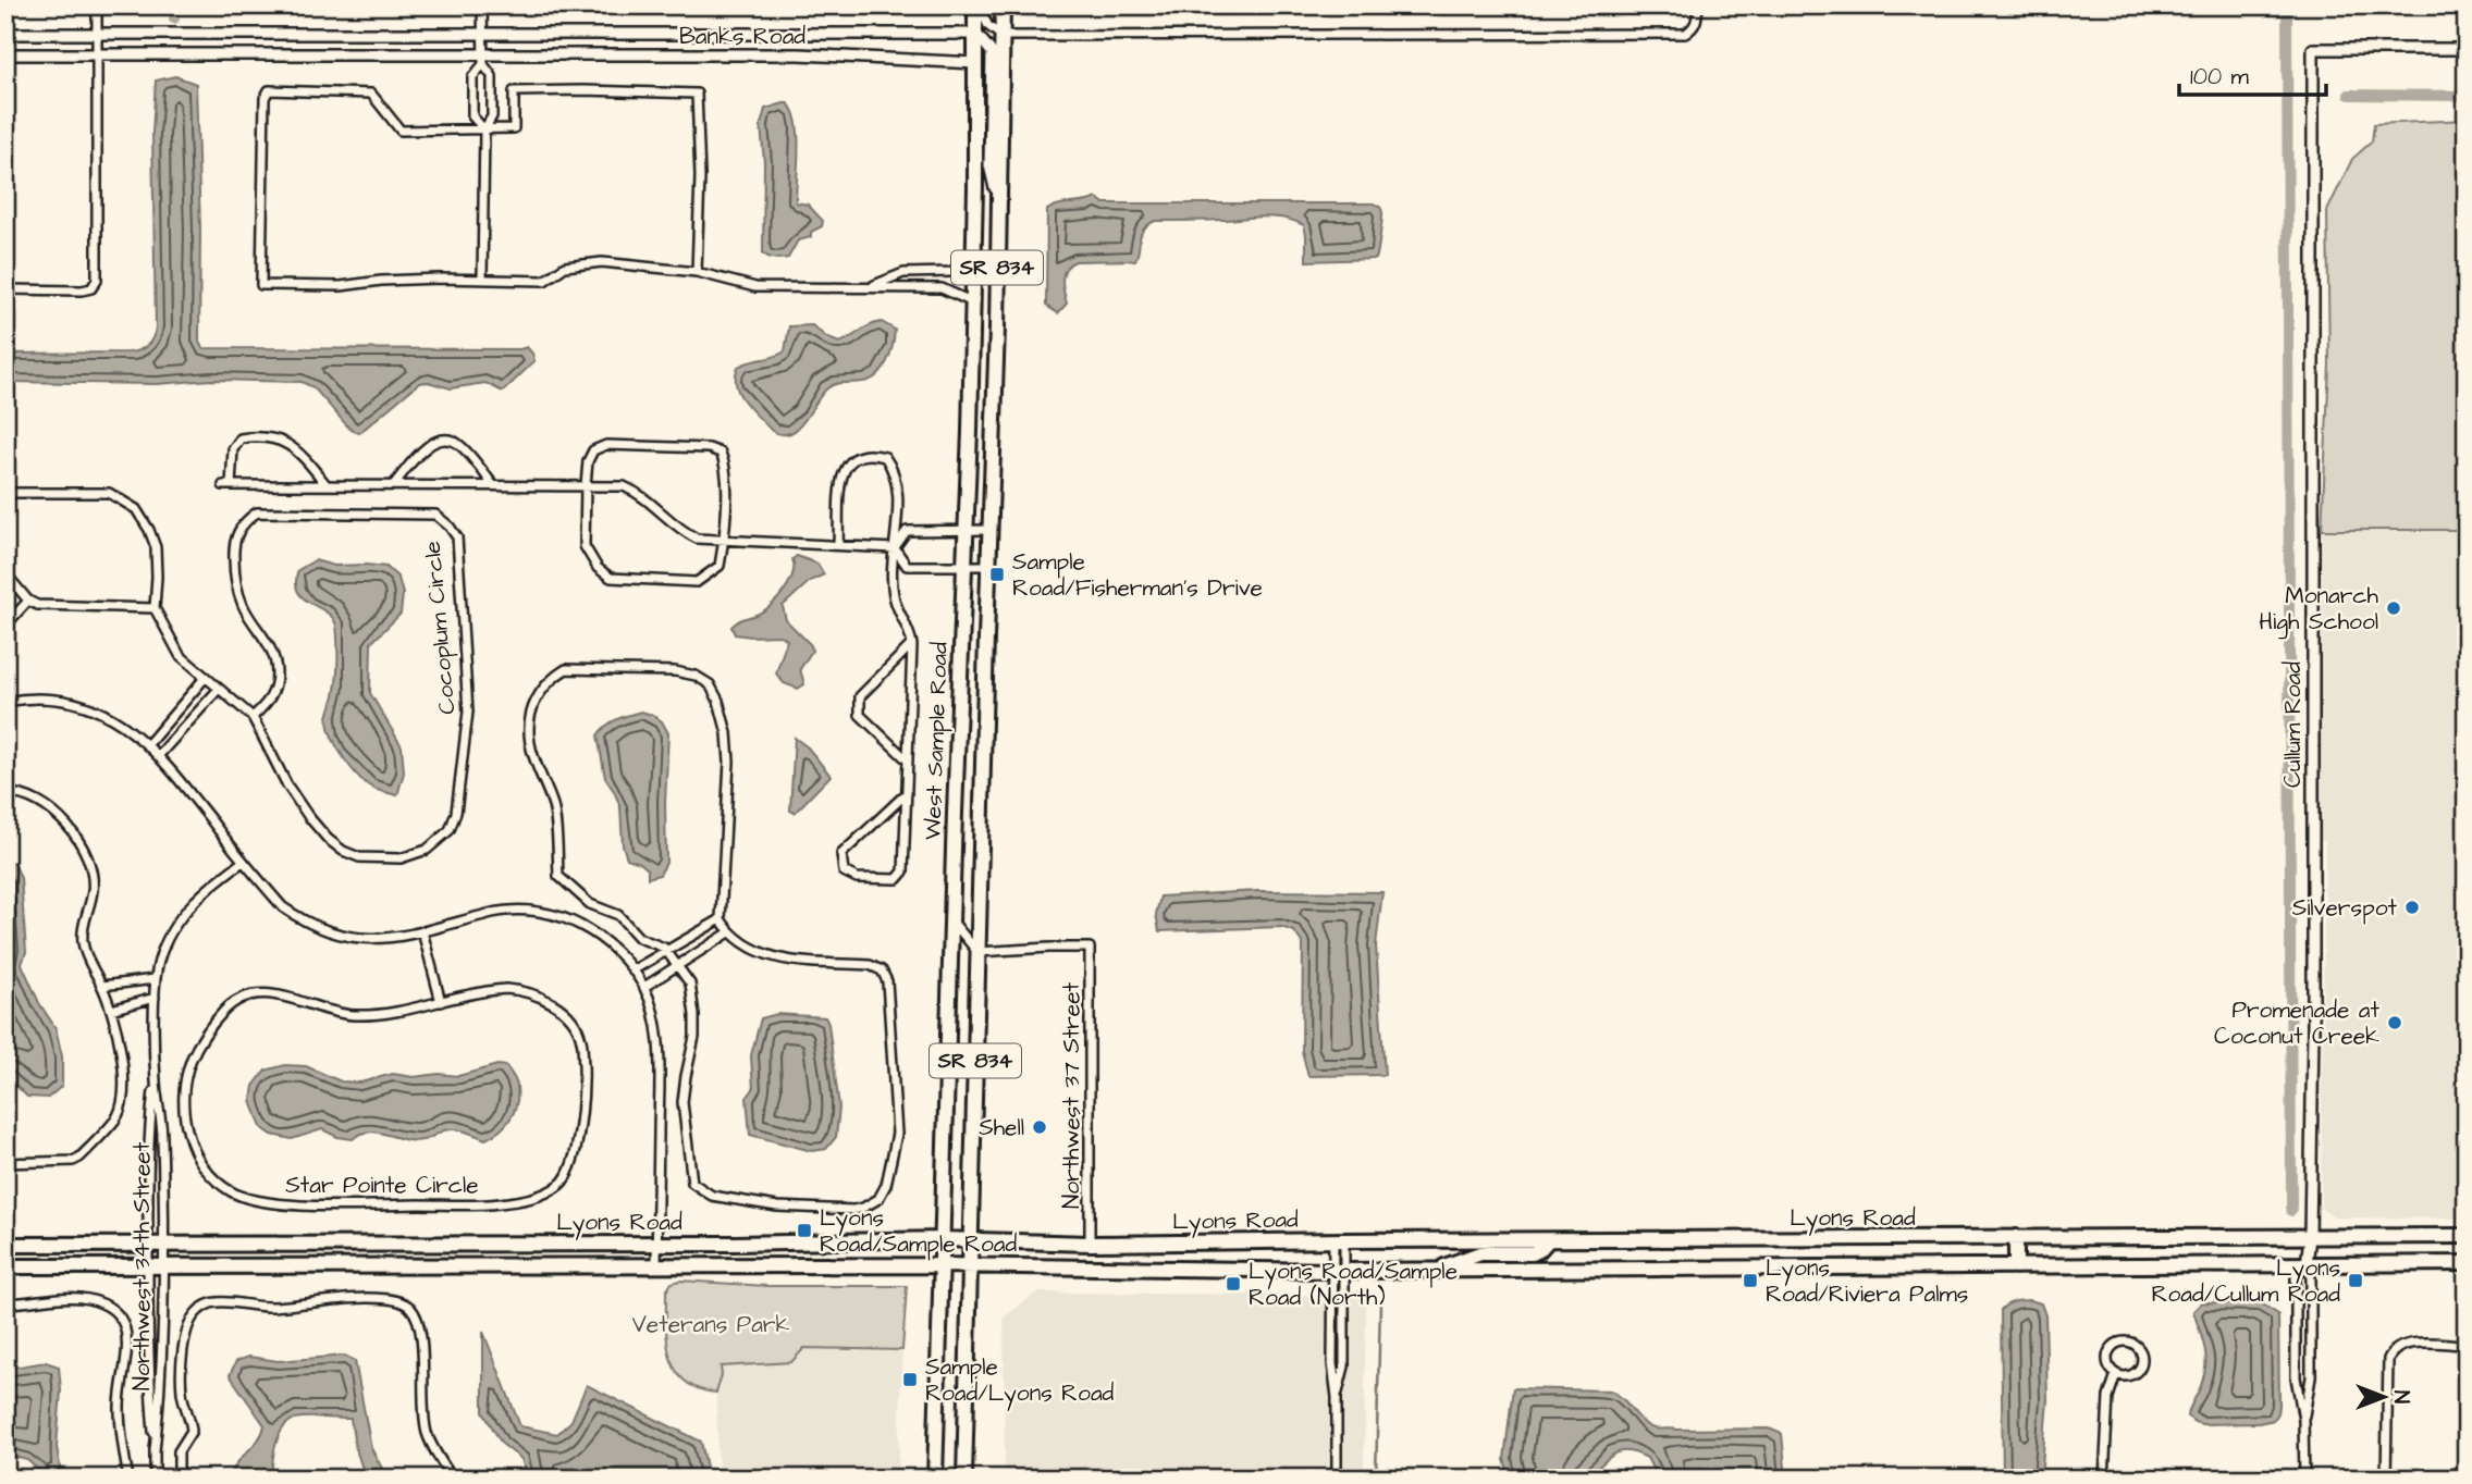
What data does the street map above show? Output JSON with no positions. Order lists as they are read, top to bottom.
{
  "streets": {
    "main road": ["SR 834", "West Sample Road", "Lyons Road"],
    "street": [
      "Banks Road",
      "Cocoplum Circle",
      "Cullum Road",
      "Northwest 37 Street",
      "Star Pointe Circle",
      "Northwest 34th Street"
    ]
  },
  "crossings": [
    ["Banks Road", "West Sample Road"],
    ["Cullum Road", "Lyons Road"],
    ["West Sample Road", "Northwest 37 Street"],
    ["West Sample Road", "Lyons Road"],
    ["Northwest 37 Street", "Lyons Road"],
    ["Lyons Road", "Northwest 34th Street"]
  ],
  "parks": ["Veterans Park"],
  "places": {
    "transit": [
      "Sample Road/Fisherman's Drive",
      "Lyons Road/Sample Road",
      "Lyons Road/Riviera Palms",
      "Lyons Road/Cullum Road",
      "Lyons Road/Sample Road (North)",
      "Sample Road/Lyons Road"
    ],
    "other": [
      "Monarch High School",
      "Silverspot",
      "Promenade at Coconut Creek",
      "Shell"
    ]
  },
  "scale_bar": "100 m",
  "north": "right"
}
